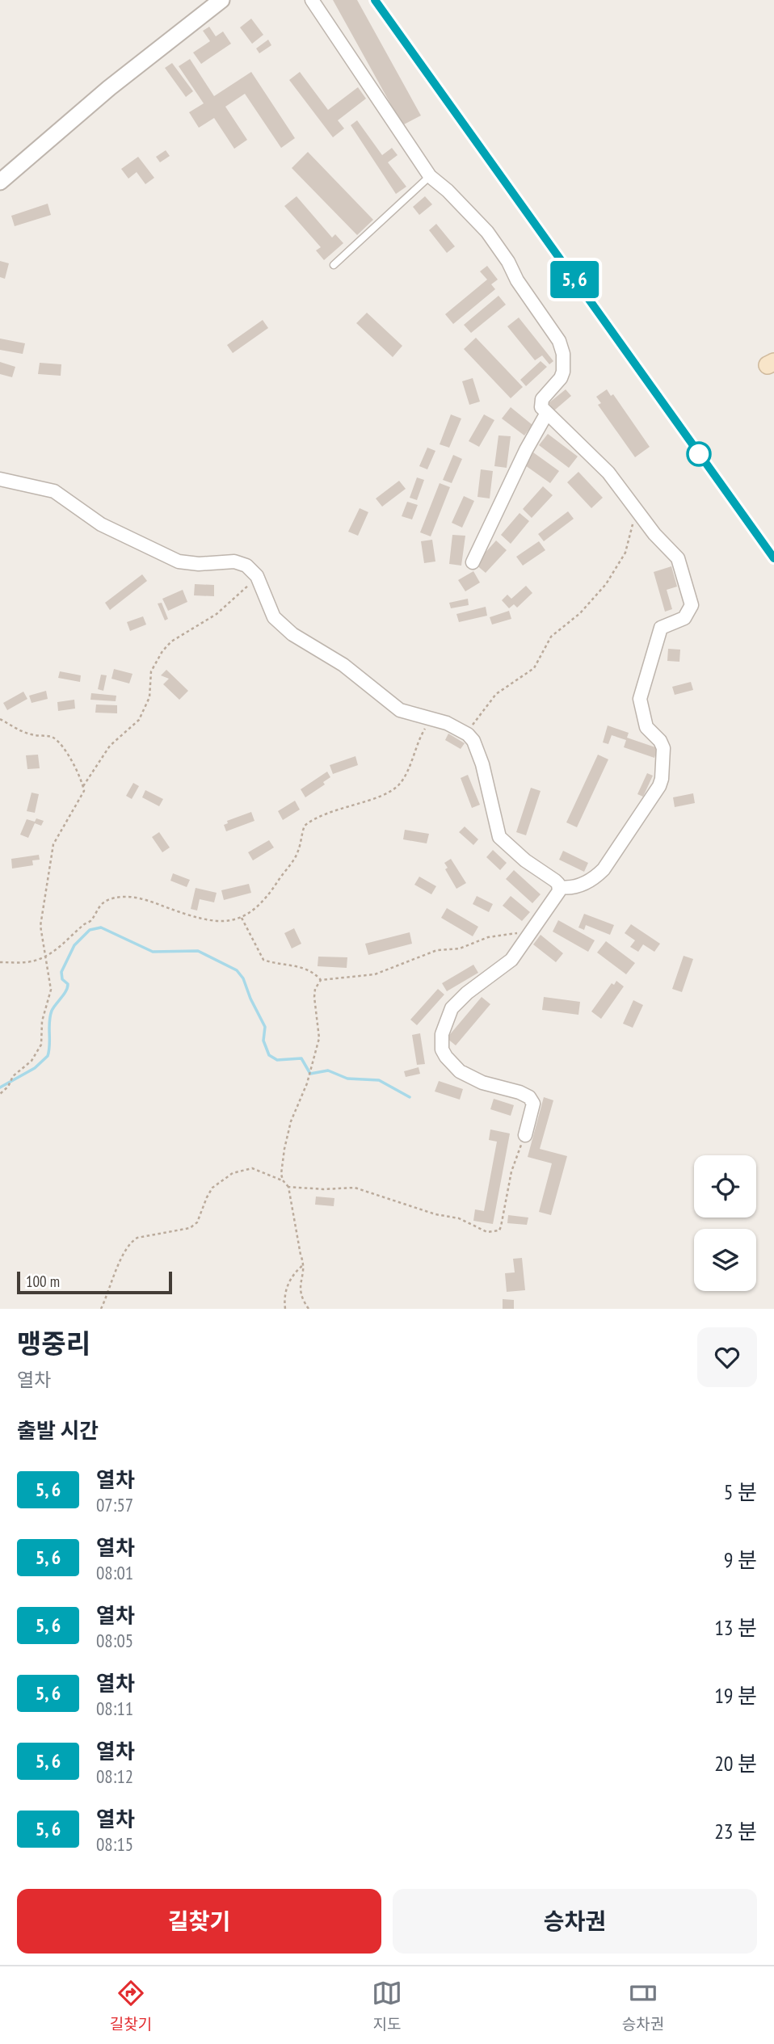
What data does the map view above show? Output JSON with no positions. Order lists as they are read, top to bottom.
{
  "scale_bar": "100 m",
  "page": {
    "on_map": "5, 6",
    "scale": "100 m",
    "heading": [
      ["맹중리", "열차"],
      "출발 시간"
    ],
    "list": [
      {
        "mark": "5, 6",
        "name": "열차",
        "note": "07:57",
        "value": "5 분"
      },
      {
        "mark": "5, 6",
        "name": "열차",
        "note": "08:01",
        "value": "9 분"
      },
      {
        "mark": "5, 6",
        "name": "열차",
        "note": "08:05",
        "value": "13 분"
      },
      {
        "mark": "5, 6",
        "name": "열차",
        "note": "08:11",
        "value": "19 분"
      },
      {
        "mark": "5, 6",
        "name": "열차",
        "note": "08:12",
        "value": "20 분"
      },
      {
        "mark": "5, 6",
        "name": "열차",
        "note": "08:15",
        "value": "23 분"
      }
    ],
    "buttons": ["길찾기", "승차권"],
    "tabs": ["길찾기", "지도", "승차권"]
  }
}
